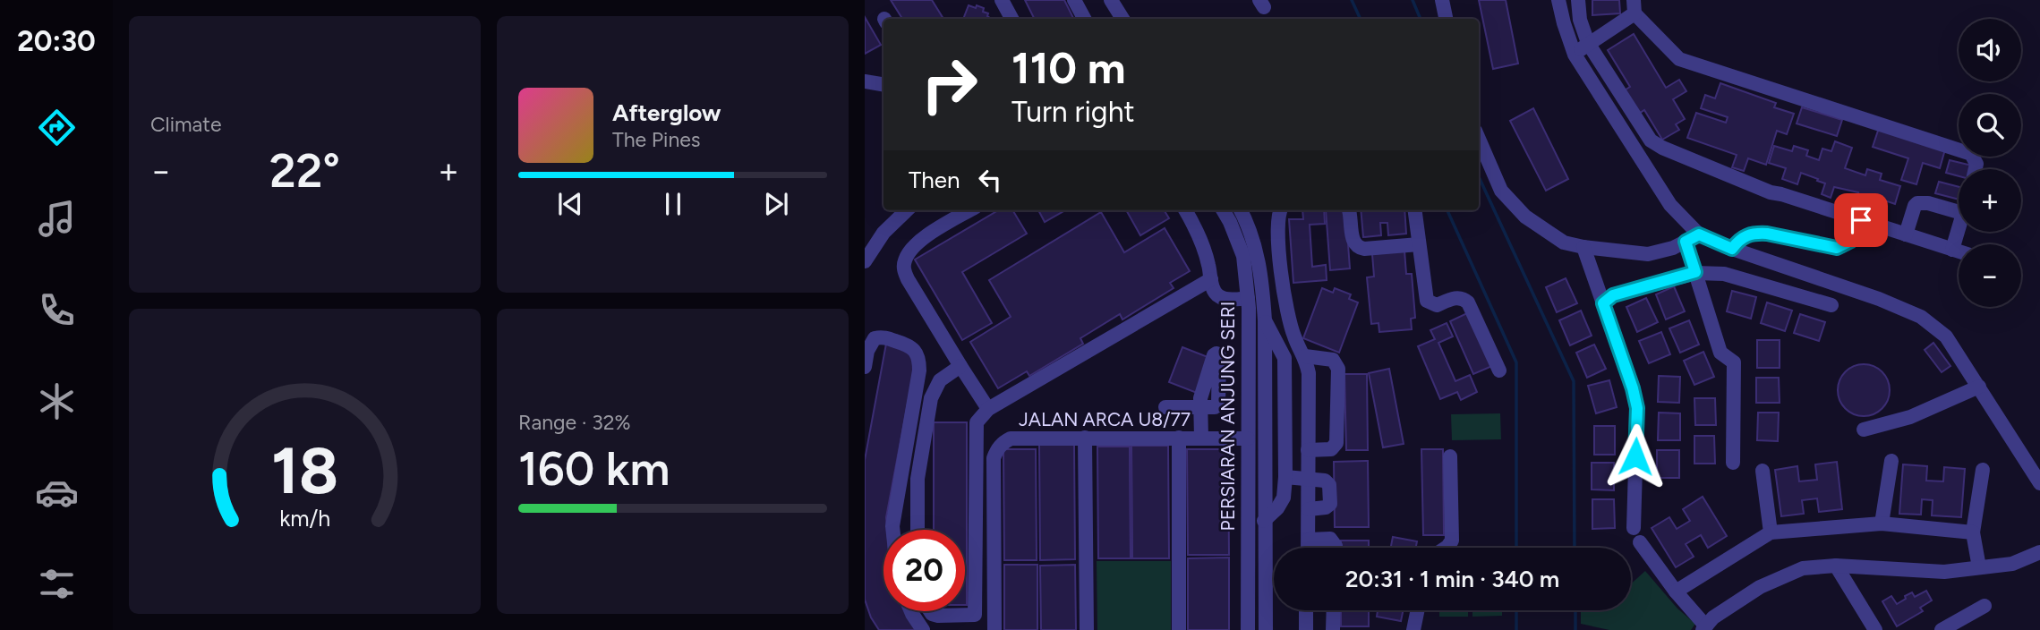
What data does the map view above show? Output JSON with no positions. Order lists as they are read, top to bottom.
{
  "streets": {
    "street": ["PERSIARAN ANJUNG SERI", "JALAN ARCA U8/77"]
  },
  "crossings": [
    ["PERSIARAN ANJUNG SERI", "JALAN ARCA U8/77"]
  ],
  "page": {
    "tabs": "20:30",
    "tile": [
      "Climate",
      ["Range · 32%", "160 km"]
    ],
    "map_buttons": ["+", "−"],
    "turn": ["110 m", "Turn right"],
    "song": ["Afterglow", "The Pines"],
    "heat": ["−", "22°", "+"],
    "then": "Then",
    "limit": "20",
    "trip": "20:31 · 1 min · 340 m",
    "gauge": ["18", "km/h"]
  }
}
